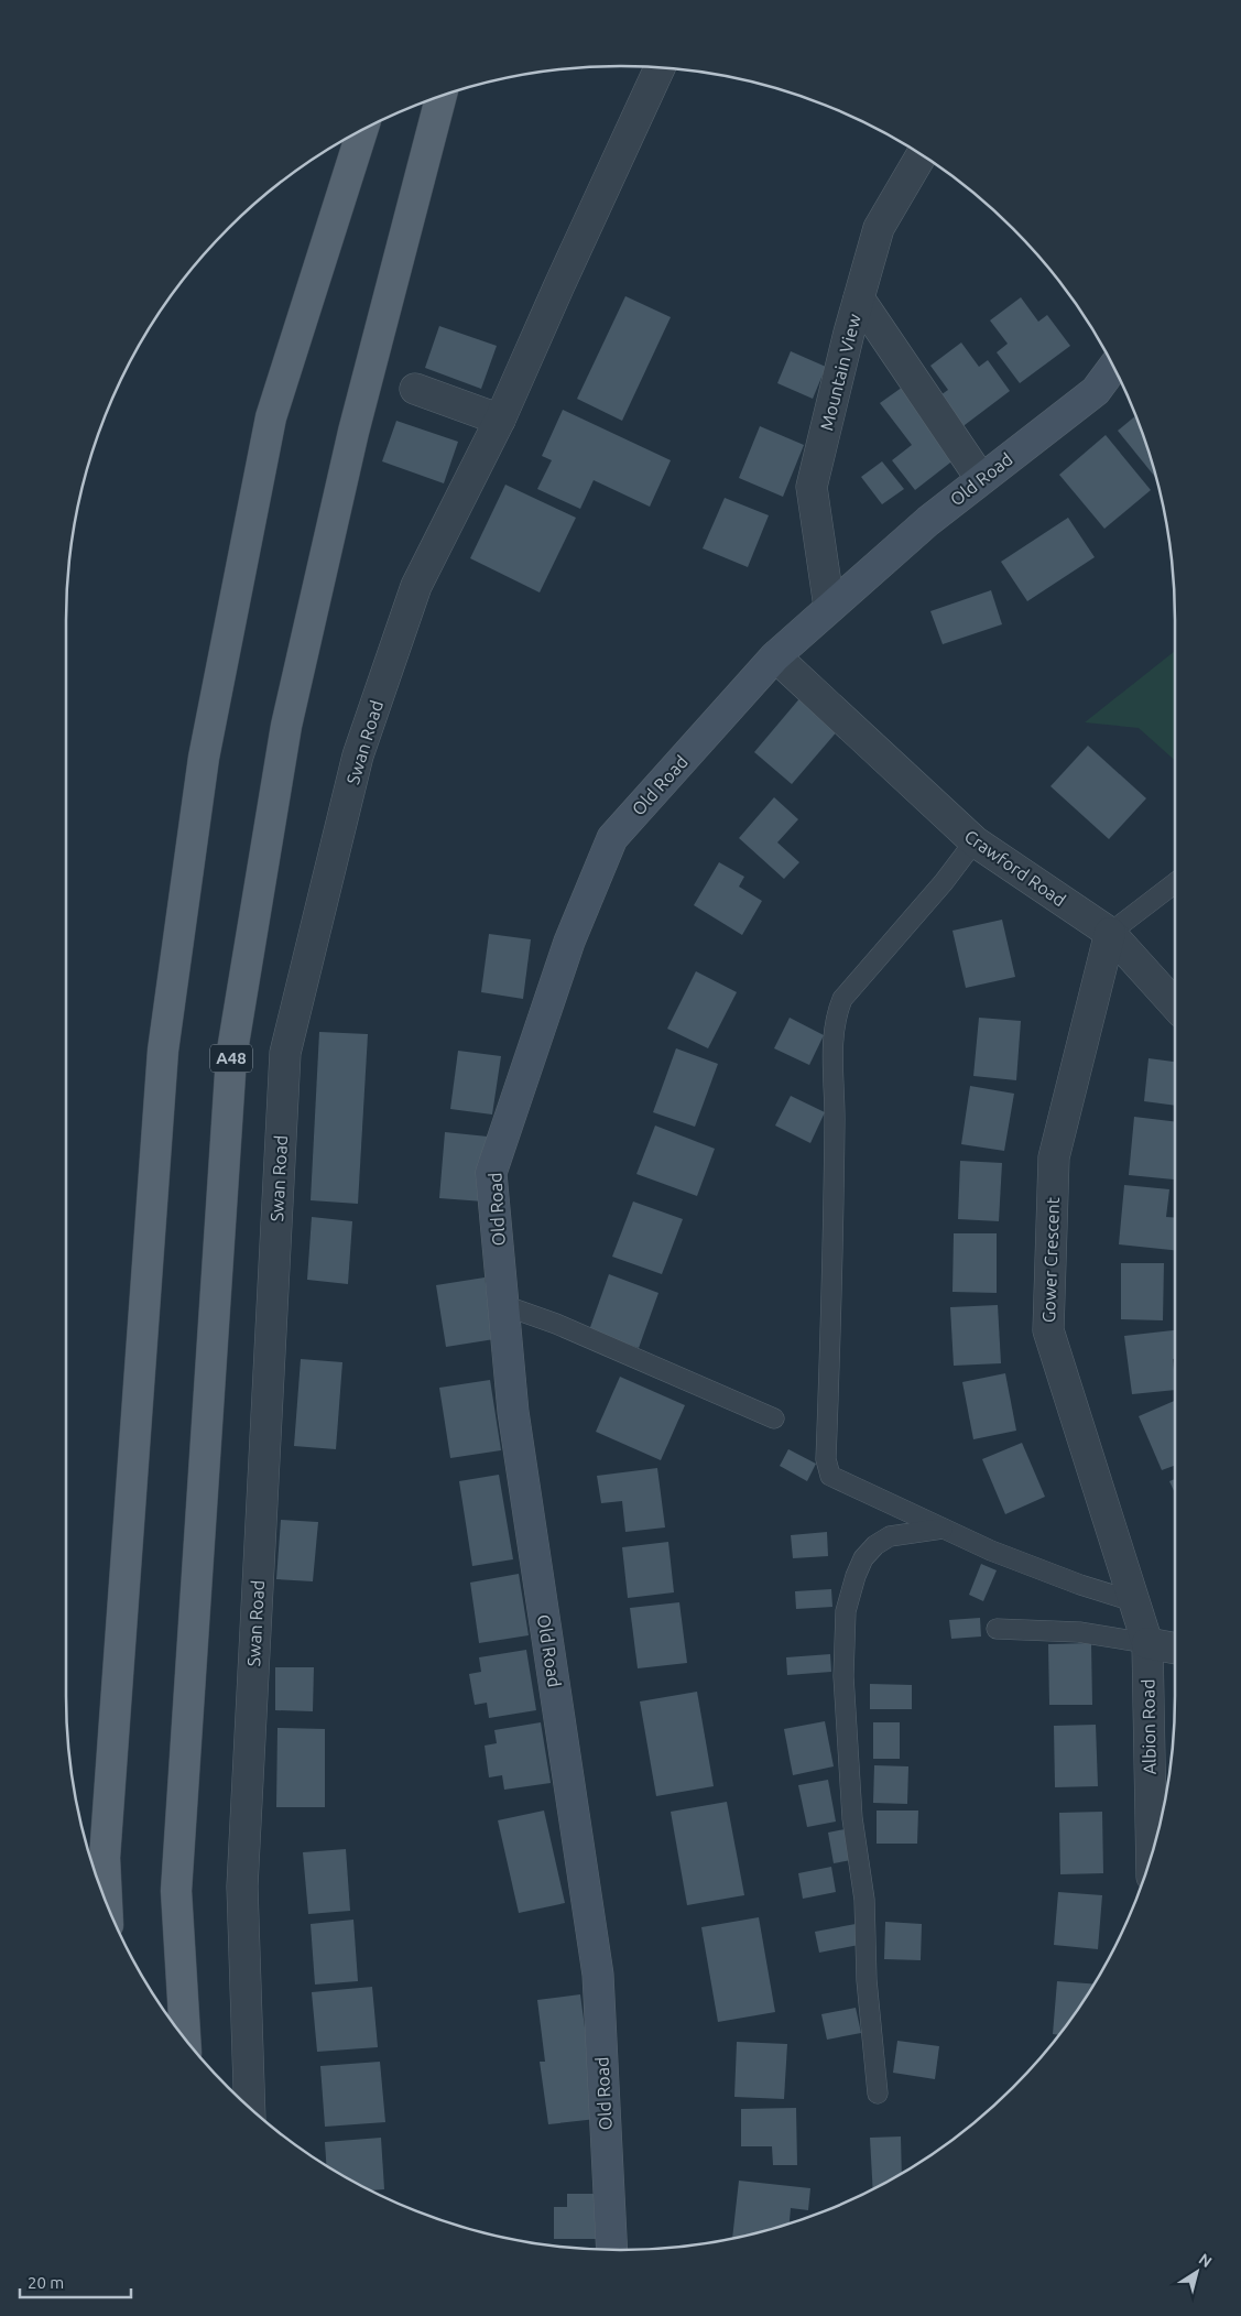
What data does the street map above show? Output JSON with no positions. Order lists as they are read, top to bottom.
{
  "streets": {
    "main road": ["A48"],
    "street": [
      "Mountain View",
      "Old Road",
      "Swan Road",
      "Crawford Road",
      "Gower Crescent",
      "Albion Road"
    ]
  },
  "crossings": [
    ["Mountain View", "Old Road"],
    ["Old Road", "Crawford Road"],
    ["Crawford Road", "Gower Crescent"],
    ["Gower Crescent", "Albion Road"]
  ],
  "scale_bar": "20 m",
  "north": "top right"
}
